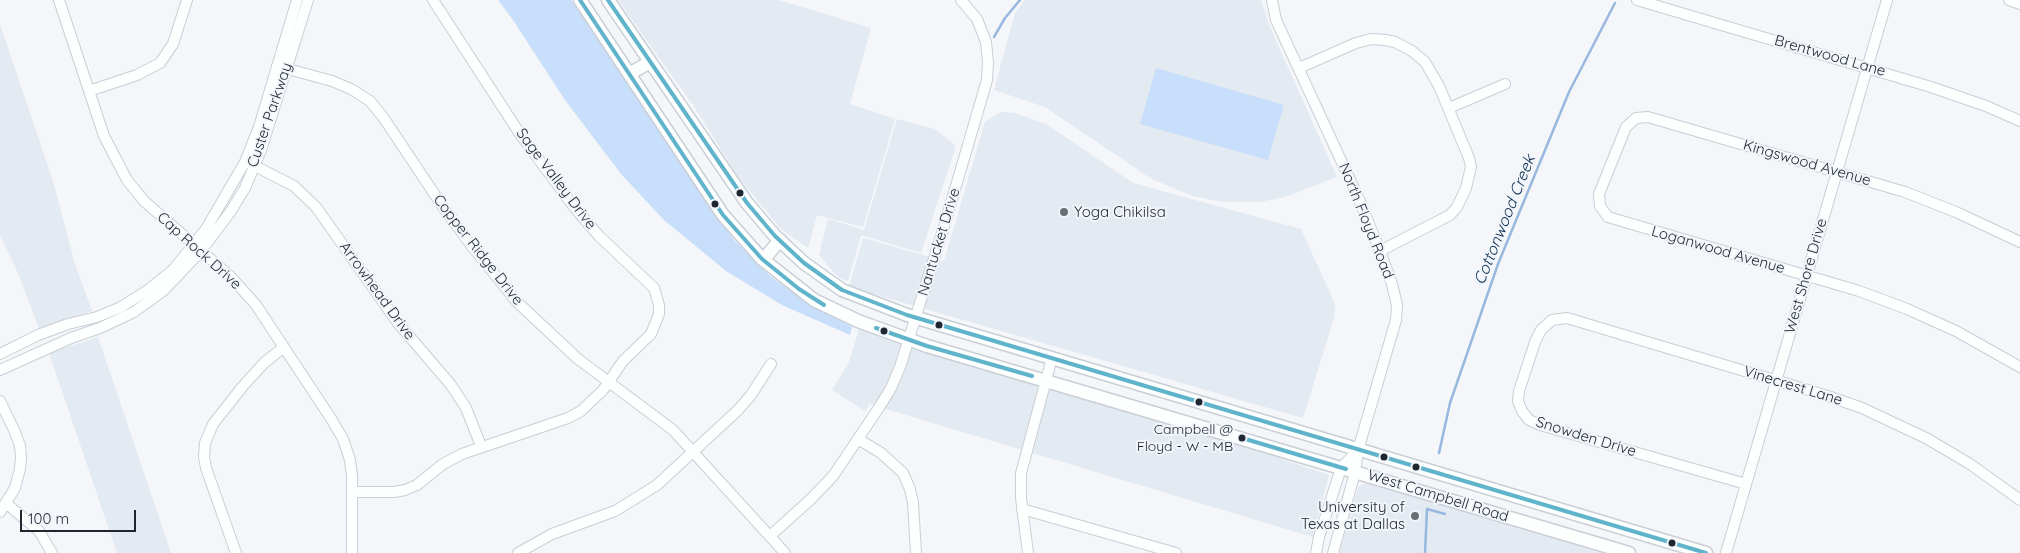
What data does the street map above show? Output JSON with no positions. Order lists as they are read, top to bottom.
{
  "streets": {
    "main road": ["West Campbell Road"],
    "street": [
      "Brentwood Lane",
      "Custer Parkway",
      "Kingswood Avenue",
      "Sage Valley Drive",
      "North Floyd Road",
      "Nantucket Drive",
      "Copper Ridge Drive",
      "Loganwood Avenue",
      "Cap Rock Drive",
      "West Shore Drive",
      "Arrowhead Drive",
      "Vinecrest Lane",
      "Snowden Drive"
    ]
  },
  "crossings": [
    ["Brentwood Lane", "West Shore Drive"],
    ["Custer Parkway", "Copper Ridge Drive"],
    ["Custer Parkway", "Cap Rock Drive"],
    ["Custer Parkway", "Arrowhead Drive"],
    ["Kingswood Avenue", "Loganwood Avenue"],
    ["Kingswood Avenue", "West Shore Drive"],
    ["Sage Valley Drive", "Copper Ridge Drive"],
    ["Sage Valley Drive", "Cap Rock Drive"],
    ["Sage Valley Drive", "Arrowhead Drive"],
    ["North Floyd Road", "West Campbell Road"],
    ["Nantucket Drive", "Copper Ridge Drive"],
    ["Nantucket Drive", "West Campbell Road"],
    ["Loganwood Avenue", "West Shore Drive"],
    ["West Shore Drive", "Vinecrest Lane"],
    ["West Shore Drive", "Snowden Drive"],
    ["Vinecrest Lane", "Snowden Drive"]
  ],
  "water": ["Cottonwood Creek"],
  "places": ["Yoga Chikilsa", "Campbell @ Floyd - W - MB", "University of Texas at Dallas"],
  "scale_bar": "100 m"
}
